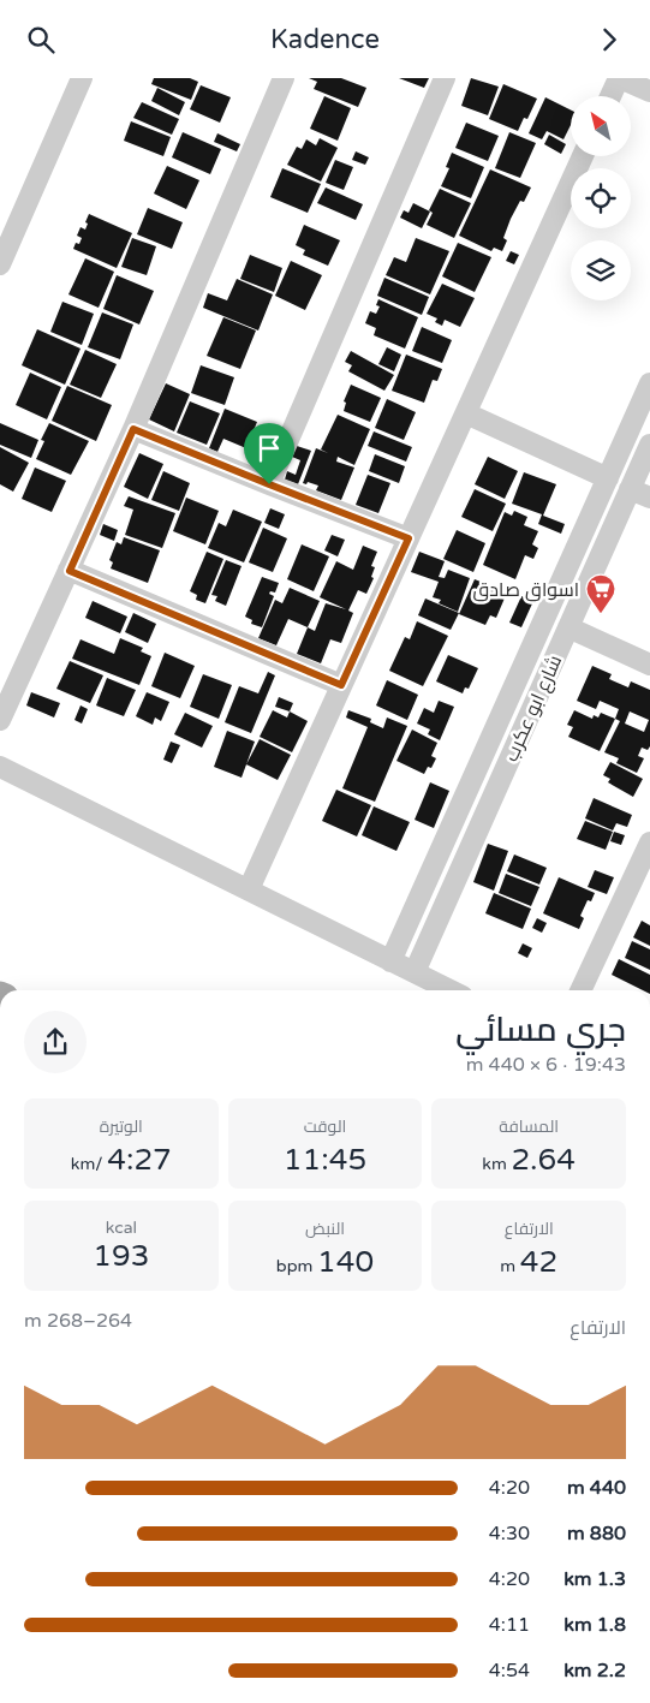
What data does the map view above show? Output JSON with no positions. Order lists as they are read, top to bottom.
{
  "streets": {
    "street": ["شارع ابو عكرب"]
  },
  "places": {
    "supermarket": ["اسواق صادق"]
  },
  "north": "top left",
  "page": {
    "header": "Kadence",
    "heading": ["جري مسائي", "19:43 · 6 × 440 m"],
    "stats": [
      ["المسافة", "2.64 km"],
      ["الوقت", "11:45"],
      ["الوتيرة", "4:27 /km"],
      ["الارتفاع", "42 m"],
      ["النبض", "140 bpm"],
      ["kcal", "193"]
    ],
    "chart": ["الارتفاع", "264–268 m"],
    "list": [
      {
        "name": "440 m",
        "note": "4:20"
      },
      {
        "name": "880 m",
        "note": "4:30"
      },
      {
        "name": "1.3 km",
        "note": "4:20"
      },
      {
        "name": "1.8 km",
        "note": "4:11"
      },
      {
        "name": "2.2 km",
        "note": "4:54"
      }
    ]
  }
}
